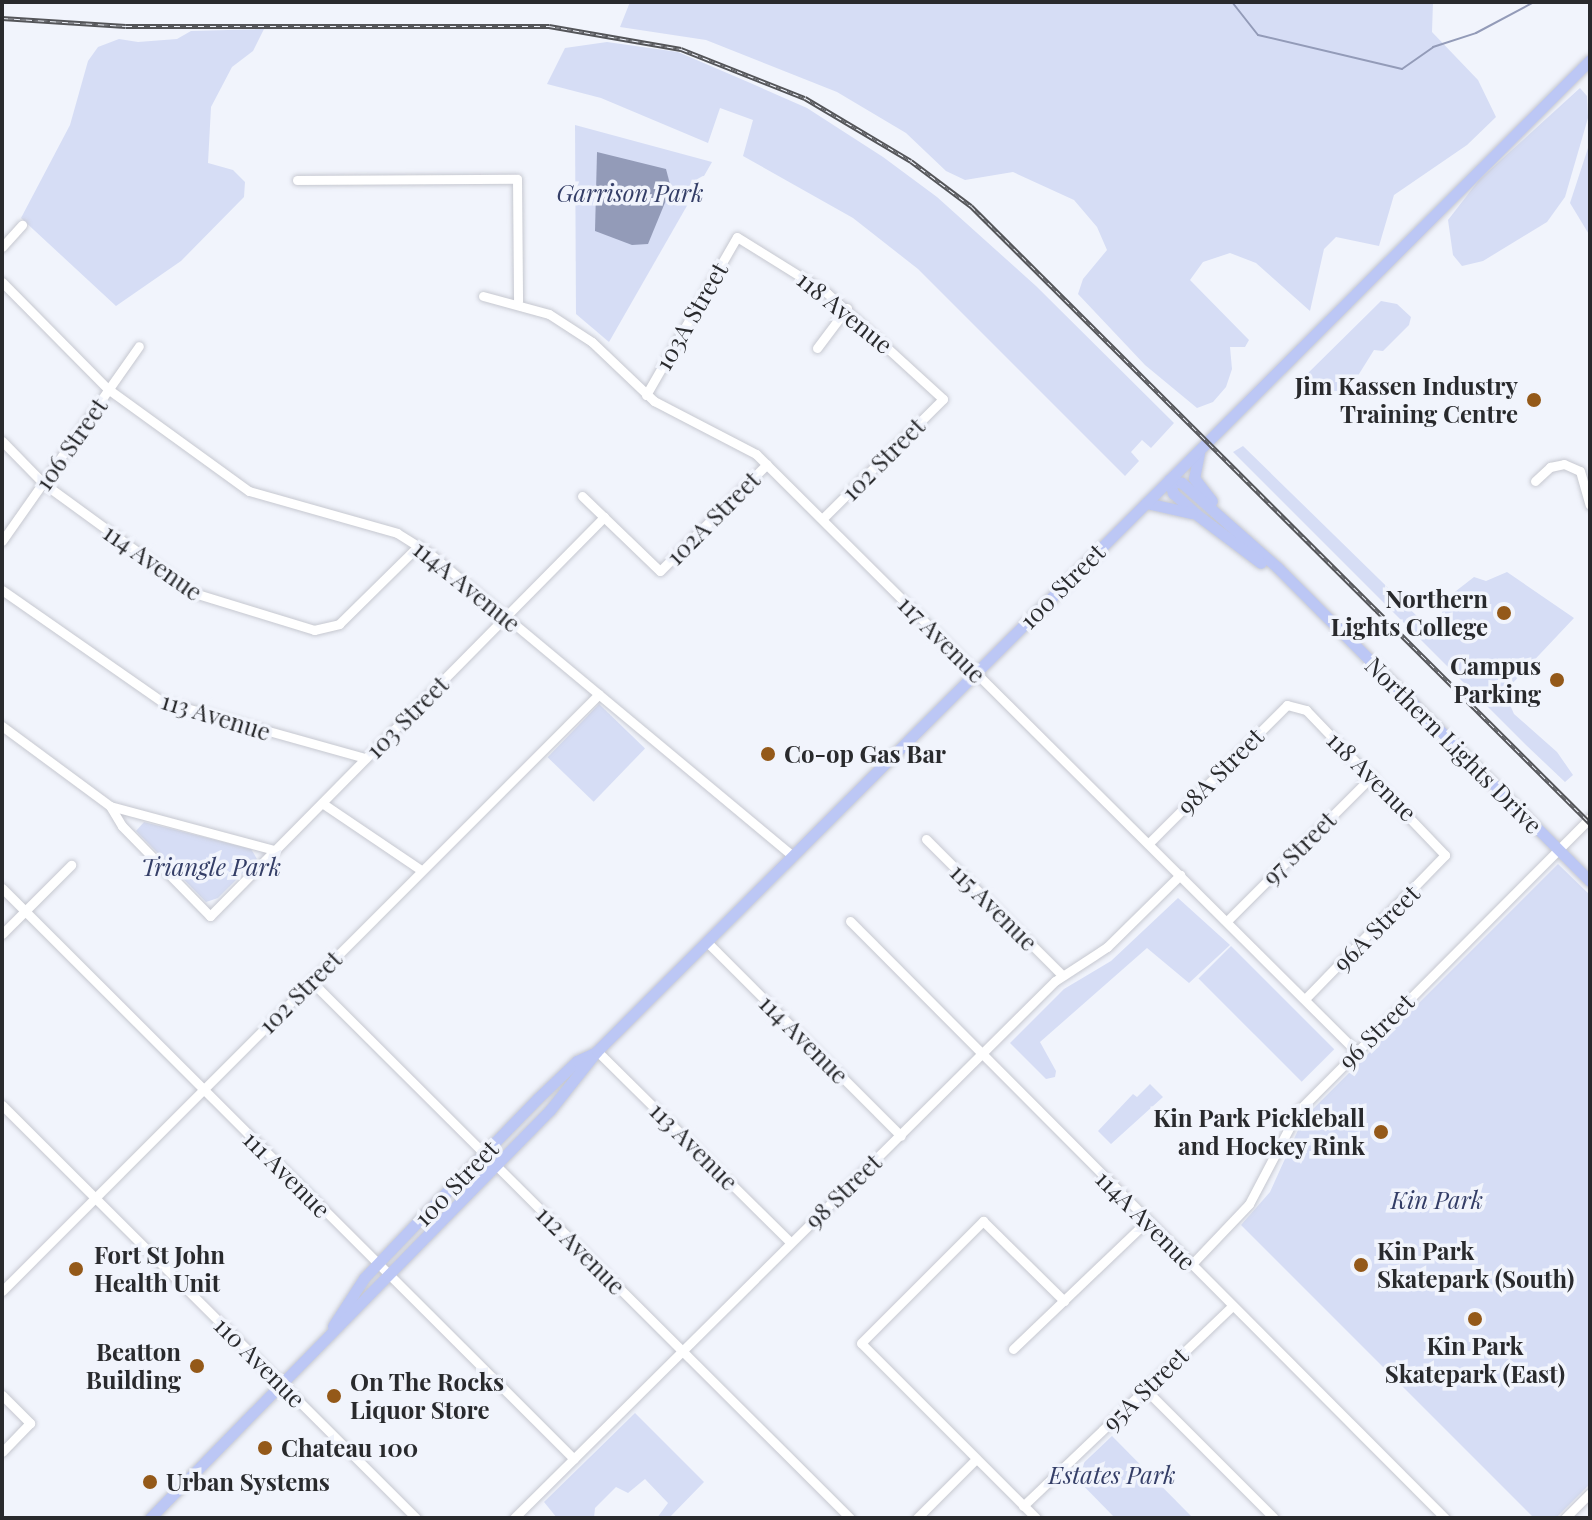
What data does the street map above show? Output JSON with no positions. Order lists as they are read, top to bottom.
{
  "streets": {
    "main road": ["100 Street", "Northern Lights Drive"],
    "street": [
      "118 Avenue",
      "103A Street",
      "106 Street",
      "102 Street",
      "102A Street",
      "114 Avenue",
      "114A Avenue",
      "117 Avenue",
      "113 Avenue",
      "103 Street",
      "98A Street",
      "97 Street",
      "115 Avenue",
      "96A Street",
      "96 Street",
      "111 Avenue",
      "98 Street",
      "112 Avenue",
      "110 Avenue",
      "95A Street"
    ]
  },
  "crossings": [
    ["118 Avenue", "103A Street"],
    ["118 Avenue", "102 Street"],
    ["118 Avenue", "98A Street"],
    ["118 Avenue", "97 Street"],
    ["118 Avenue", "96A Street"],
    ["103A Street", "117 Avenue"],
    ["106 Street", "114 Avenue"],
    ["106 Street", "114A Avenue"],
    ["102 Street", "114A Avenue"],
    ["102 Street", "117 Avenue"],
    ["102 Street", "111 Avenue"],
    ["102 Street", "112 Avenue"],
    ["102 Street", "110 Avenue"],
    ["102A Street", "117 Avenue"],
    ["102A Street", "103 Street"],
    ["114 Avenue", "114A Avenue"],
    ["114 Avenue", "100 Street"],
    ["114 Avenue", "98 Street"],
    ["114A Avenue", "100 Street"],
    ["114A Avenue", "103 Street"],
    ["114A Avenue", "96 Street"],
    ["114A Avenue", "98 Street"],
    ["114A Avenue", "95A Street"],
    ["100 Street", "117 Avenue"],
    ["100 Street", "113 Avenue"],
    ["100 Street", "Northern Lights Drive"],
    ["100 Street", "111 Avenue"],
    ["100 Street", "112 Avenue"],
    ["100 Street", "110 Avenue"],
    ["117 Avenue", "98A Street"],
    ["117 Avenue", "97 Street"],
    ["117 Avenue", "96A Street"],
    ["117 Avenue", "96 Street"],
    ["117 Avenue", "98 Street"],
    ["113 Avenue", "103 Street"],
    ["113 Avenue", "98 Street"],
    ["Northern Lights Drive", "96 Street"],
    ["115 Avenue", "98 Street"],
    ["111 Avenue", "98 Street"],
    ["98 Street", "112 Avenue"]
  ],
  "parks": [
    "Garrison Park",
    "Triangle Park",
    "Kin Park",
    "Estates Park"
  ],
  "places": [
    "Jim Kassen Industry Training Centre",
    "Northern Lights College",
    "Campus Parking",
    "Co-op Gas Bar",
    "Kin Park Pickleball and Hockey Rink",
    "Kin Park Skatepark (South)",
    "Fort St John Health Unit",
    "Kin Park Skatepark (East)",
    "Beatton Building",
    "On The Rocks Liquor Store",
    "Chateau 100",
    "Urban Systems"
  ]
}
